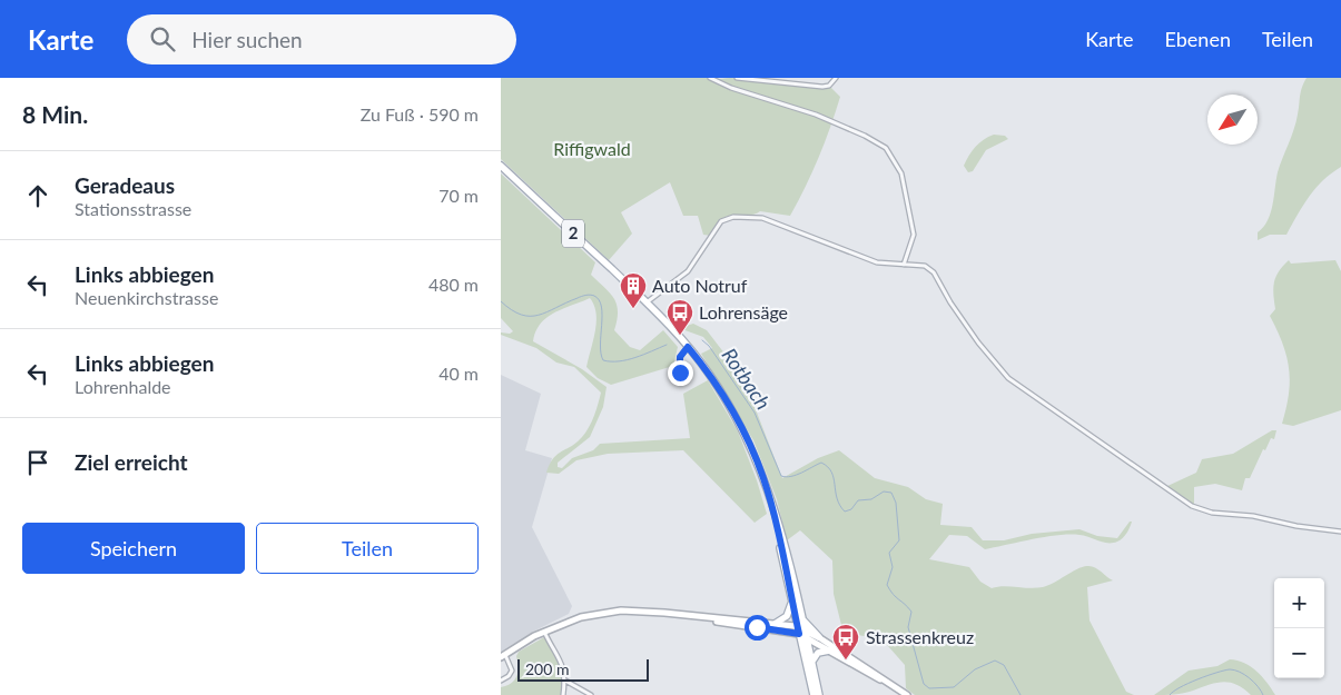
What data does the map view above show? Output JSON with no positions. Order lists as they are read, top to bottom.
{
  "streets": {
    "main road": ["2"]
  },
  "water": ["Rotbach"],
  "parks": ["Riffigwald"],
  "places": {
    "building": ["Auto Notruf"],
    "bus stop": ["Lohrensäge", "Strassenkreuz"]
  },
  "scale_bar": "200 m",
  "north": "bottom left",
  "page": {
    "header": "Karte",
    "search": "Hier suchen",
    "nav": ["Karte", "Ebenen", "Teilen"],
    "heading": ["8 Min.", "Zu Fuß · 590 m"],
    "list": [
      ["Geradeaus", "Stationsstrasse", "70 m"],
      ["Links abbiegen", "Neuenkirchstrasse", "480 m"],
      ["Links abbiegen", "Lohrenhalde", "40 m"],
      "Ziel erreicht"
    ],
    "buttons": ["Speichern", "Teilen"],
    "map_buttons": ["+", "−"],
    "scale": "200 m"
  }
}
